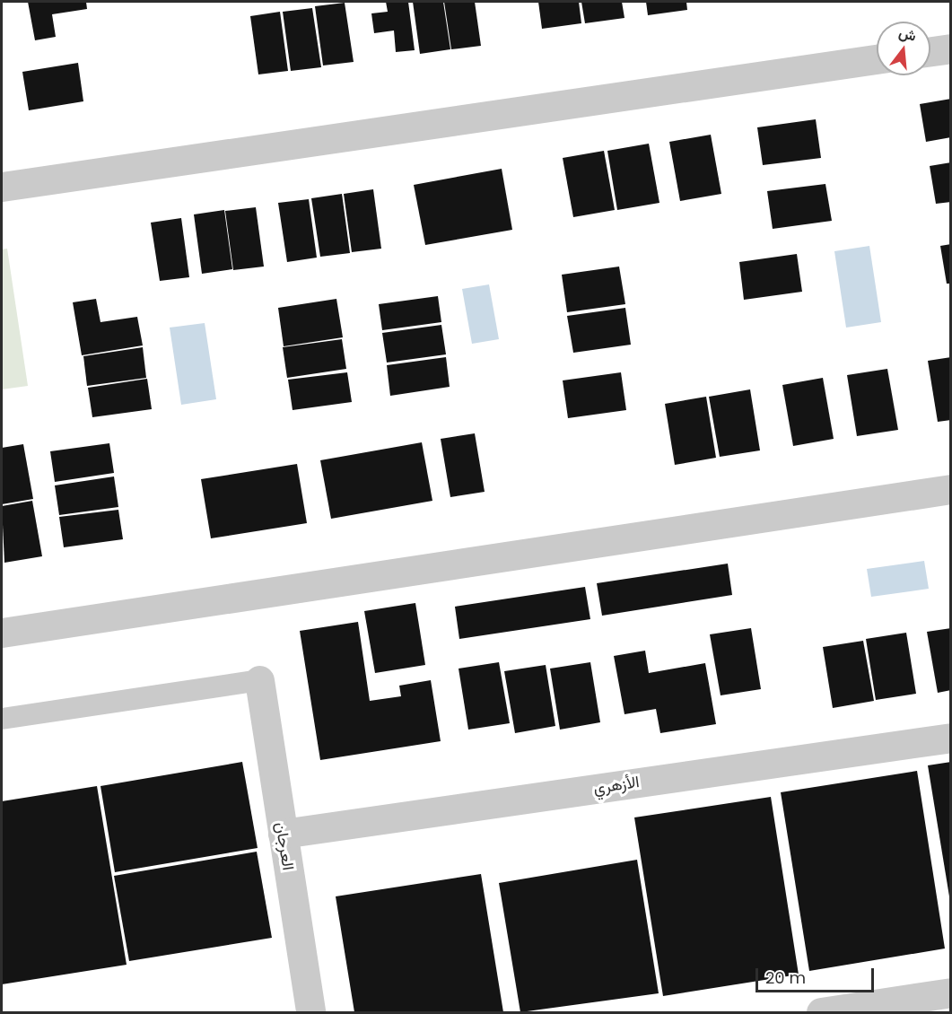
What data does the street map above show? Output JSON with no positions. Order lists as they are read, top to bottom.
{
  "streets": {
    "street": ["الأزهري", "العرجان"]
  },
  "crossings": [
    ["الأزهري", "العرجان"]
  ],
  "scale_bar": "20 m",
  "north": "top"
}
